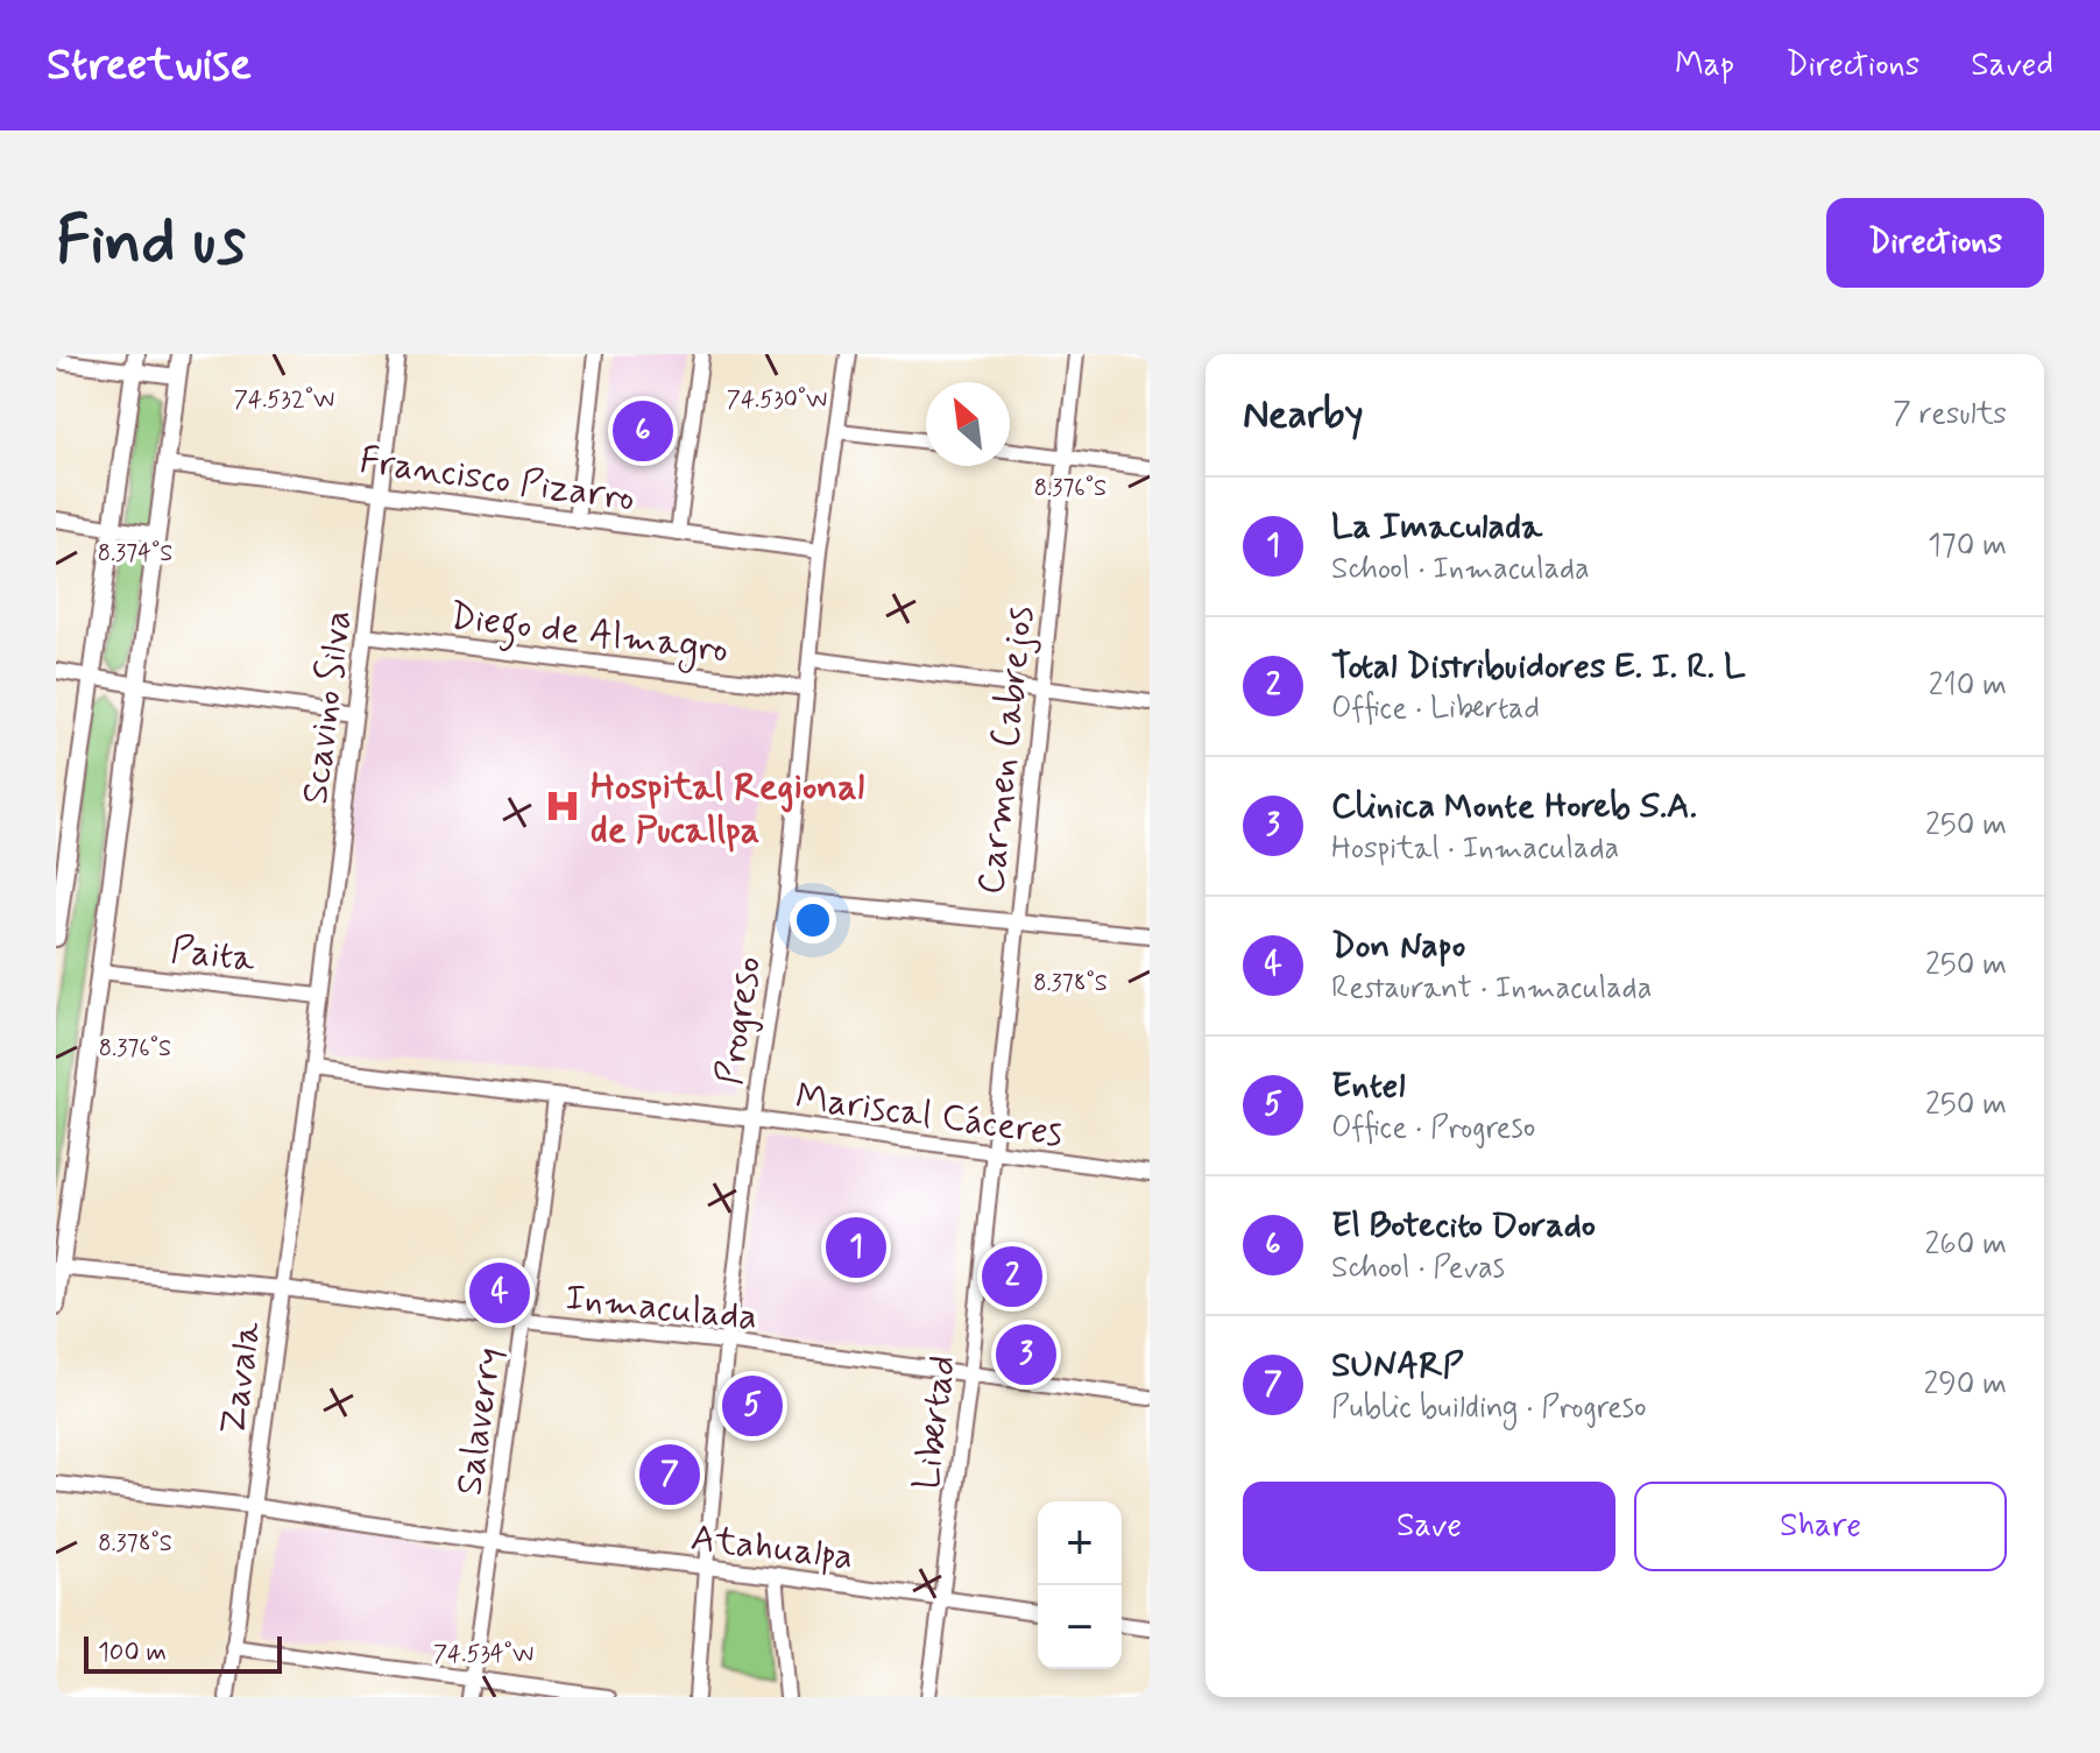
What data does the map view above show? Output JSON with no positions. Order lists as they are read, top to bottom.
{
  "streets": {
    "street": [
      "Francisco Pizarro",
      "Diego de Almagro",
      "Scavino Silva",
      "Carmen Cabrejos",
      "Paita",
      "Progreso",
      "Mariscal Cáceres",
      "Inmaculada",
      "Zavala",
      "Salaverry",
      "Libertad",
      "Atahualpa"
    ]
  },
  "crossings": [
    ["Francisco Pizarro", "Scavino Silva"],
    ["Francisco Pizarro", "Progreso"],
    ["Diego de Almagro", "Scavino Silva"],
    ["Diego de Almagro", "Progreso"],
    ["Scavino Silva", "Paita"],
    ["Scavino Silva", "Mariscal Cáceres"],
    ["Scavino Silva", "Zavala"],
    ["Carmen Cabrejos", "Mariscal Cáceres"],
    ["Carmen Cabrejos", "Libertad"],
    ["Progreso", "Mariscal Cáceres"],
    ["Progreso", "Inmaculada"],
    ["Progreso", "Atahualpa"],
    ["Mariscal Cáceres", "Zavala"],
    ["Mariscal Cáceres", "Salaverry"],
    ["Mariscal Cáceres", "Libertad"],
    ["Inmaculada", "Zavala"],
    ["Inmaculada", "Salaverry"],
    ["Inmaculada", "Libertad"],
    ["Zavala", "Atahualpa"],
    ["Salaverry", "Atahualpa"],
    ["Libertad", "Atahualpa"]
  ],
  "places": {
    "hospital": ["Hospital Regional de Pucallpa"]
  },
  "scale_bar": "100 m",
  "north": "top left",
  "page": {
    "header": "Streetwise",
    "nav": ["Map", "Directions", "Saved"],
    "buttons": [
      "Directions",
      ["Save", "Share"]
    ],
    "title": "Find us",
    "heading": ["Nearby", "7 results"],
    "pins": [
      "6",
      "1",
      "2",
      "4",
      "3",
      "5",
      "7"
    ],
    "list": [
      {
        "mark": "1",
        "name": "La Imaculada",
        "note": "School · Inmaculada",
        "value": "170 m"
      },
      {
        "mark": "2",
        "name": "Total Distribuidores E. I. R. L",
        "note": "Office · Libertad",
        "value": "210 m"
      },
      {
        "mark": "3",
        "name": "Clinica Monte Horeb S.A.",
        "note": "Hospital · Inmaculada",
        "value": "250 m"
      },
      {
        "mark": "4",
        "name": "Don Napo",
        "note": "Restaurant · Inmaculada",
        "value": "250 m"
      },
      {
        "mark": "5",
        "name": "Entel",
        "note": "Office · Progreso",
        "value": "250 m"
      },
      {
        "mark": "6",
        "name": "El Botecito Dorado",
        "note": "School · Pevas",
        "value": "260 m"
      },
      {
        "mark": "7",
        "name": "SUNARP",
        "note": "Public building · Progreso",
        "value": "290 m"
      }
    ],
    "map_buttons": ["+", "−"],
    "scale": "100 m"
  },
  "coordinates": [
    "74.532°W",
    "74.530°W",
    "8.376°S",
    "8.374°S",
    "8.378°S",
    "74.534°W"
  ]
}
